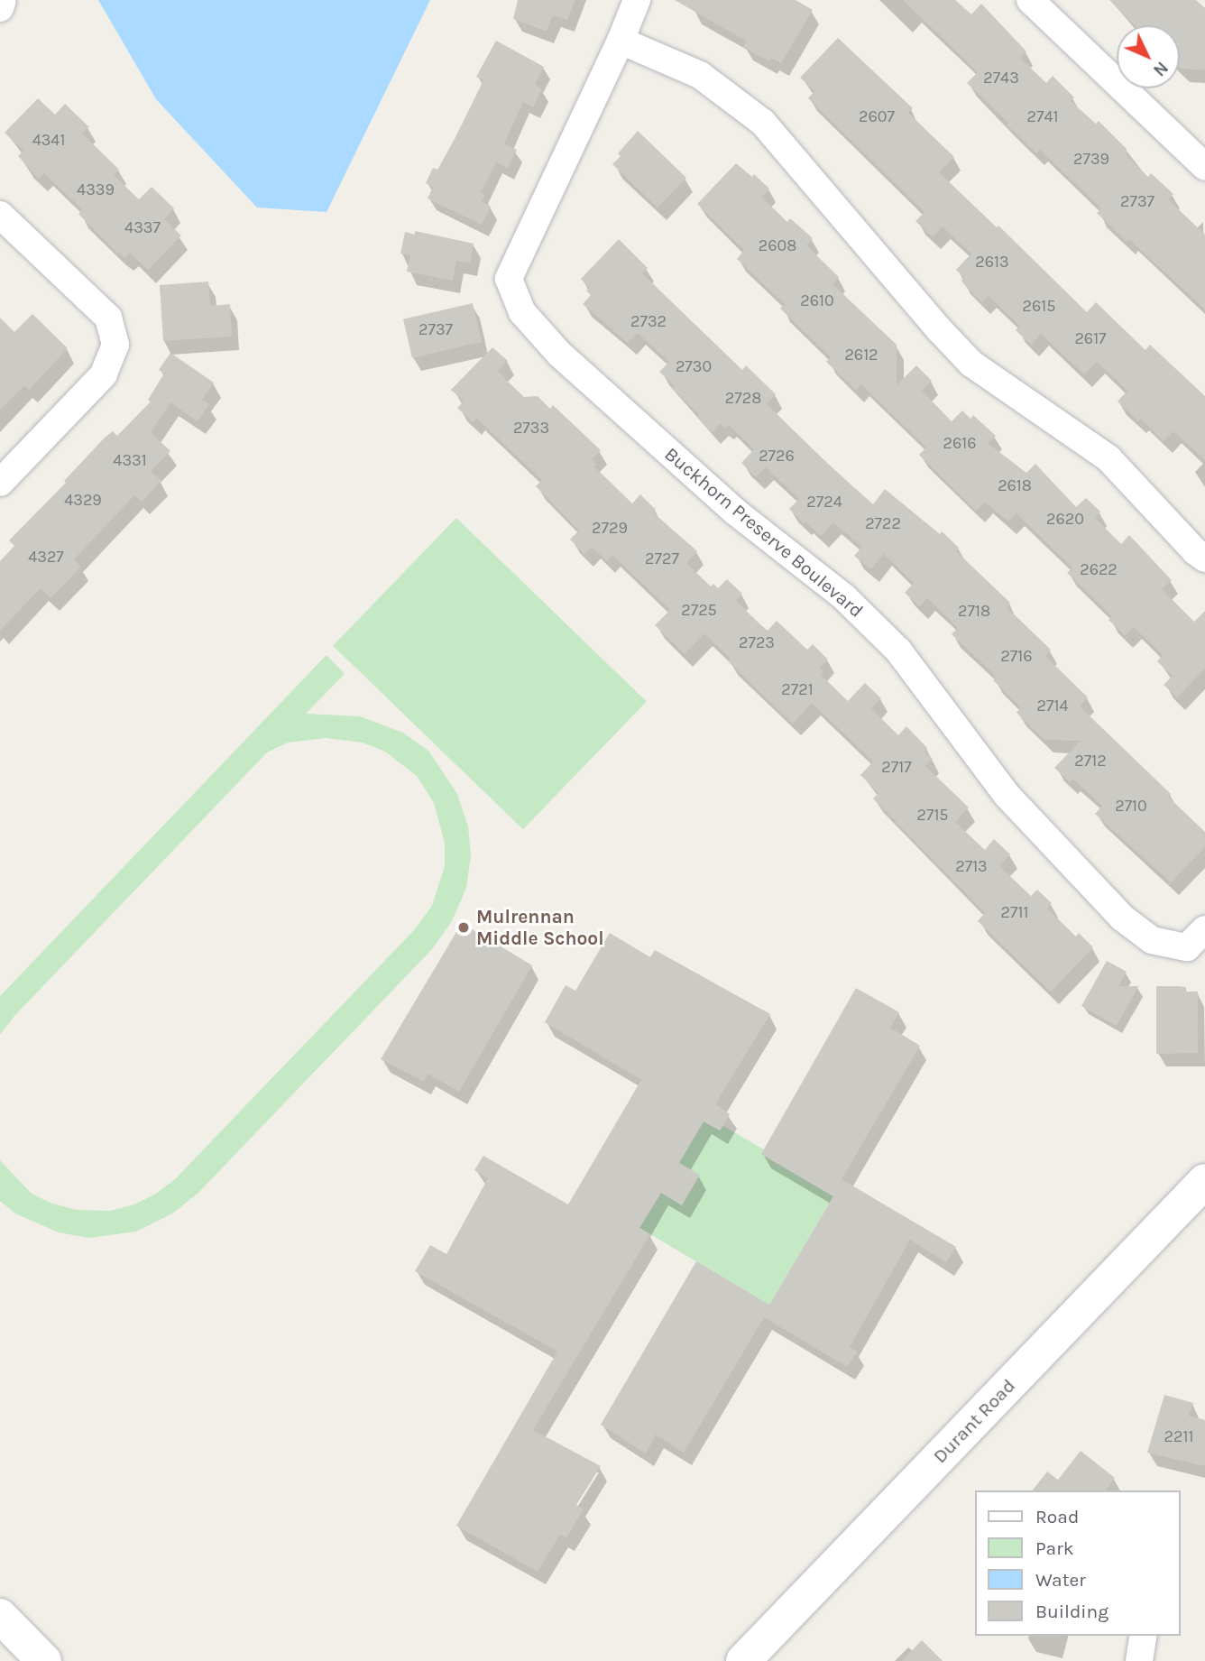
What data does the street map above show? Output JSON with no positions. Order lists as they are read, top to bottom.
{
  "streets": {
    "street": ["Buckhorn Preserve Boulevard", "Durant Road"]
  },
  "places": ["Mulrennan Middle School"],
  "house_numbers": [
    "2743",
    "2607",
    "2741",
    "4341",
    "2739",
    "4339",
    "2737",
    "4337",
    "2608",
    "2613",
    "2610",
    "2615",
    "2732",
    "2737",
    "2617",
    "2612",
    "2730",
    "2728",
    "2733",
    "2616",
    "2726",
    "4331",
    "2618",
    "4329",
    "2724",
    "2620",
    "2722",
    "2729",
    "4327",
    "2727",
    "2622",
    "2725",
    "2718",
    "2723",
    "2716",
    "2721",
    "2714",
    "2712",
    "2717",
    "2710",
    "2715",
    "2713",
    "2711",
    "2211"
  ],
  "legend": [
    "Road",
    "Park",
    "Water",
    "Building"
  ],
  "north": "bottom right"
}
